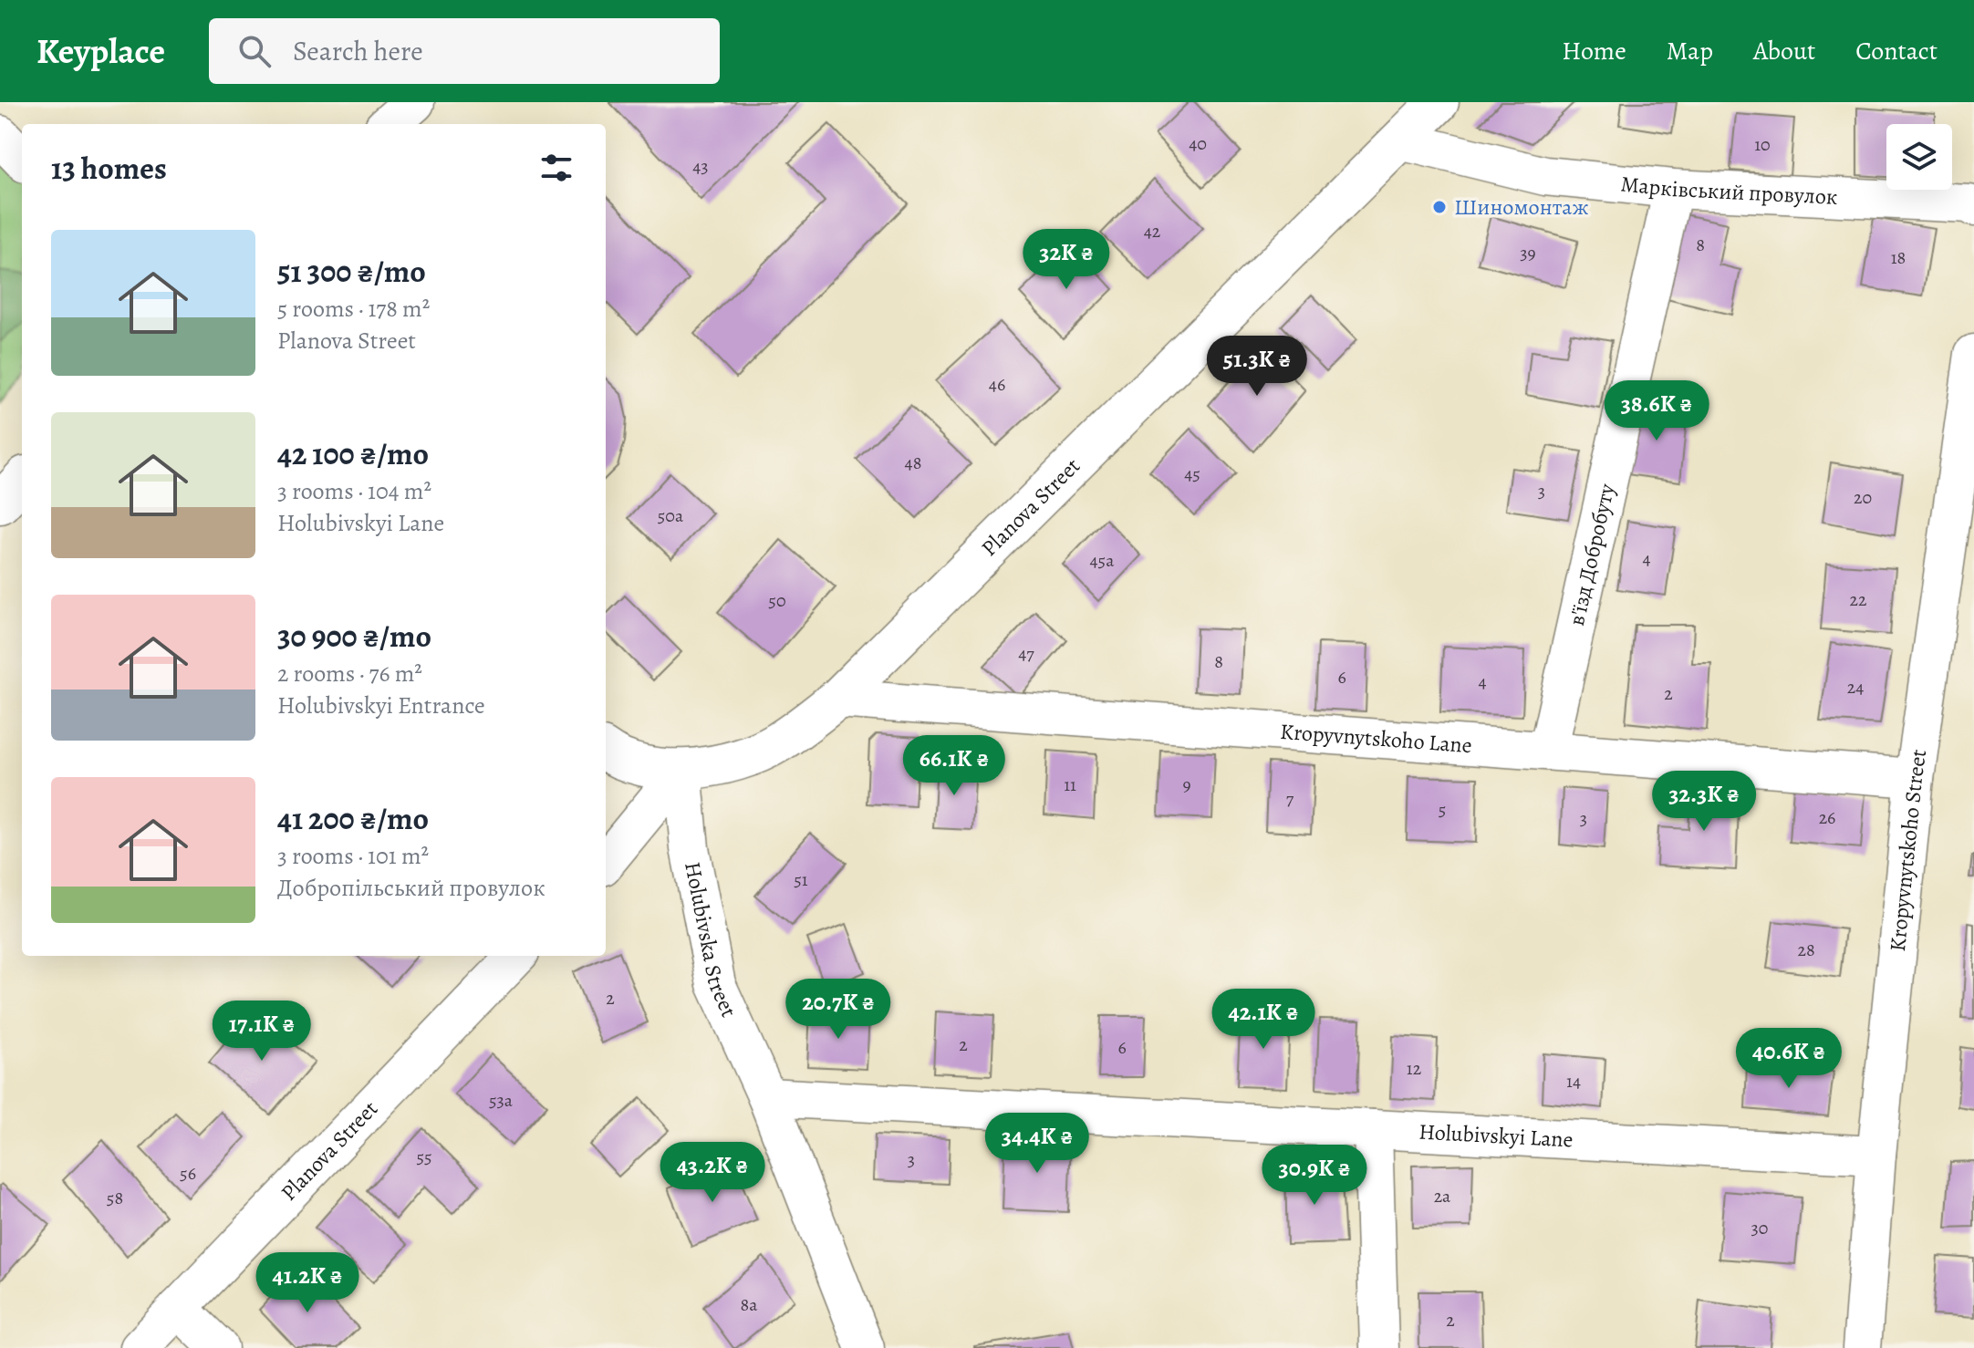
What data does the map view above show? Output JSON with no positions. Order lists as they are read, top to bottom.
{
  "streets": {
    "main road": ["Planova Street"],
    "street": [
      "Марківський провулок",
      "в'їзд Добробуту",
      "Kropyvnytskoho Lane",
      "Kropyvnytskoho Street",
      "Holubivska Street",
      "Holubivskyi Lane"
    ]
  },
  "crossings": [
    ["Марківський провулок", "Planova Street"],
    ["Марківський провулок", "в'їзд Добробуту"],
    ["Planova Street", "Kropyvnytskoho Lane"],
    ["Planova Street", "Holubivska Street"],
    ["в'їзд Добробуту", "Kropyvnytskoho Lane"],
    ["Kropyvnytskoho Lane", "Kropyvnytskoho Street"],
    ["Kropyvnytskoho Street", "Holubivskyi Lane"],
    ["Holubivska Street", "Holubivskyi Lane"]
  ],
  "places": ["Шиномонтаж"],
  "house_numbers": [
    "40",
    "10",
    "43",
    "42",
    "8",
    "39",
    "18",
    "46",
    "48",
    "45",
    "3",
    "20",
    "50а",
    "4",
    "45а",
    "22",
    "50",
    "47",
    "8",
    "6",
    "4",
    "24",
    "2",
    "11",
    "9",
    "7",
    "5",
    "26",
    "3",
    "51",
    "28",
    "2",
    "2",
    "6",
    "12",
    "14",
    "53а",
    "55",
    "3",
    "56",
    "2а",
    "58",
    "30",
    "8а",
    "2"
  ],
  "page": {
    "header": "Keyplace",
    "search": "Search here",
    "nav": [
      "Home",
      "Map",
      "About",
      "Contact"
    ],
    "heading": "13 homes",
    "list": [
      {
        "name": "51 300 ₴/mo",
        "note": "5 rooms · 178 m² · Planova Street"
      },
      {
        "name": "42 100 ₴/mo",
        "note": "3 rooms · 104 m² · Holubivskyi Lane"
      },
      {
        "name": "30 900 ₴/mo",
        "note": "2 rooms · 76 m² · Holubivskyi Entrance"
      },
      {
        "name": "41 200 ₴/mo",
        "note": "3 rooms · 101 m² · Добропільський провулок"
      }
    ],
    "price": [
      "32K ₴",
      "51.3K ₴",
      "38.6K ₴",
      "66.1K ₴",
      "32.3K ₴",
      "20.7K ₴",
      "42.1K ₴",
      "17.1K ₴",
      "40.6K ₴",
      "34.4K ₴",
      "43.2K ₴",
      "30.9K ₴",
      "41.2K ₴"
    ]
  }
}
